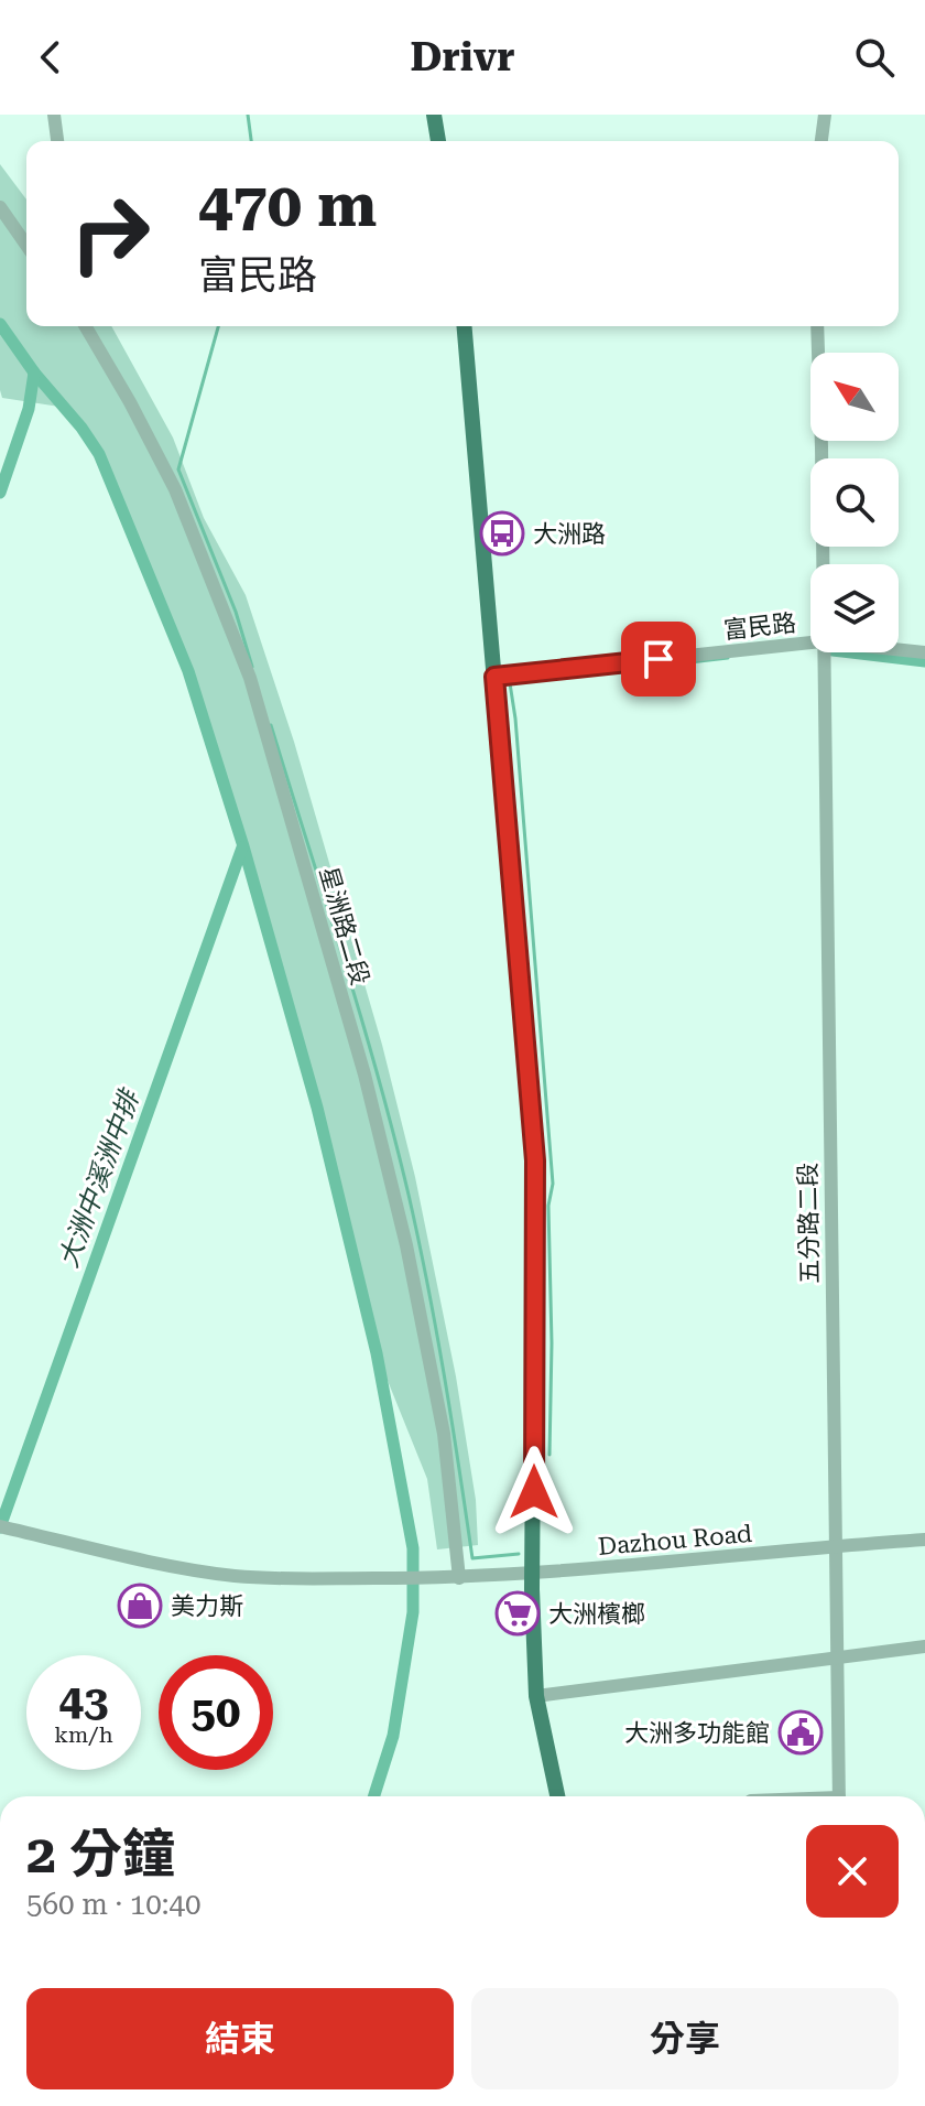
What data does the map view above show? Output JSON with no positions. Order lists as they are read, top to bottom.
{
  "streets": {
    "street": [
      "富民路",
      "星洲路二段",
      "五分路二段",
      "Dazhou Road"
    ]
  },
  "crossings": [
    ["星洲路二段", "Dazhou Road"],
    ["五分路二段", "Dazhou Road"]
  ],
  "water": ["大洲中溪洲中排"],
  "places": {
    "bus stop": ["大洲路"],
    "shop": ["美力斯"],
    "supermarket": ["大洲檳榔"],
    "public building": ["大洲多功能館"]
  },
  "north": "top left",
  "page": {
    "header": "Drivr",
    "turn": ["470 m", "富民路"],
    "speed": "43 km/h",
    "limit": "50",
    "heading": ["2 分鐘", "560 m · 10:40"],
    "buttons": ["結束", "分享"]
  }
}
